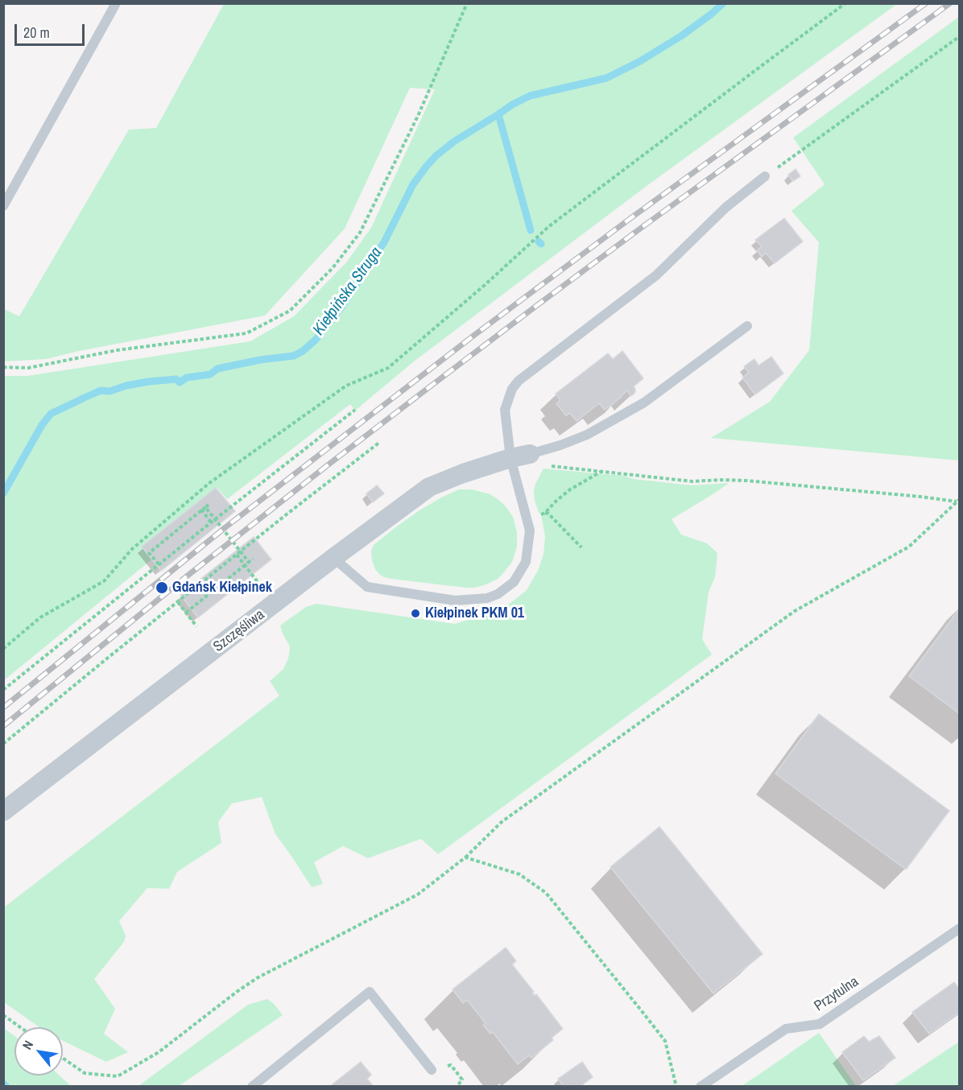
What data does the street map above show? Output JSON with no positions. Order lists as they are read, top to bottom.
{
  "streets": {
    "street": ["Szczęśliwa"],
    "lane": ["Przytulna"]
  },
  "water": ["Kiełpińska Struga"],
  "places": ["Gdańsk Kiełpinek", "Kiełpinek PKM 01"],
  "scale_bar": "20 m",
  "north": "top left"
}
